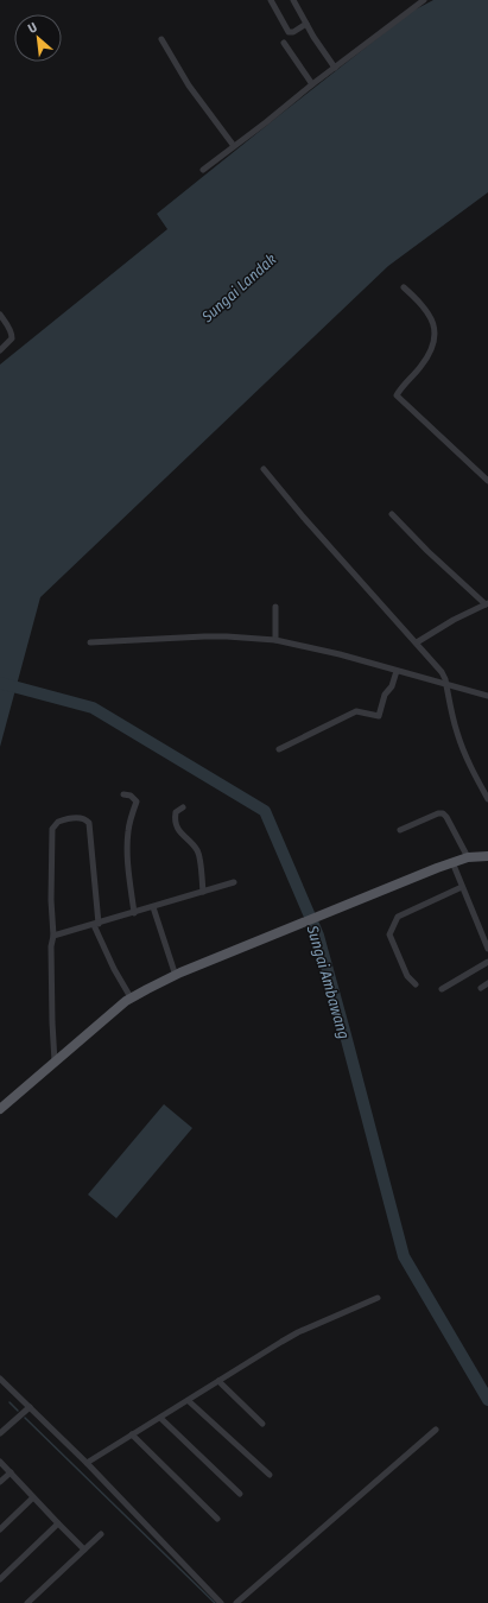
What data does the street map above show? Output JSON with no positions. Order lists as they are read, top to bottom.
{
  "water": ["Sungai Landak", "Sungai Ambawang"],
  "north": "top left"
}
